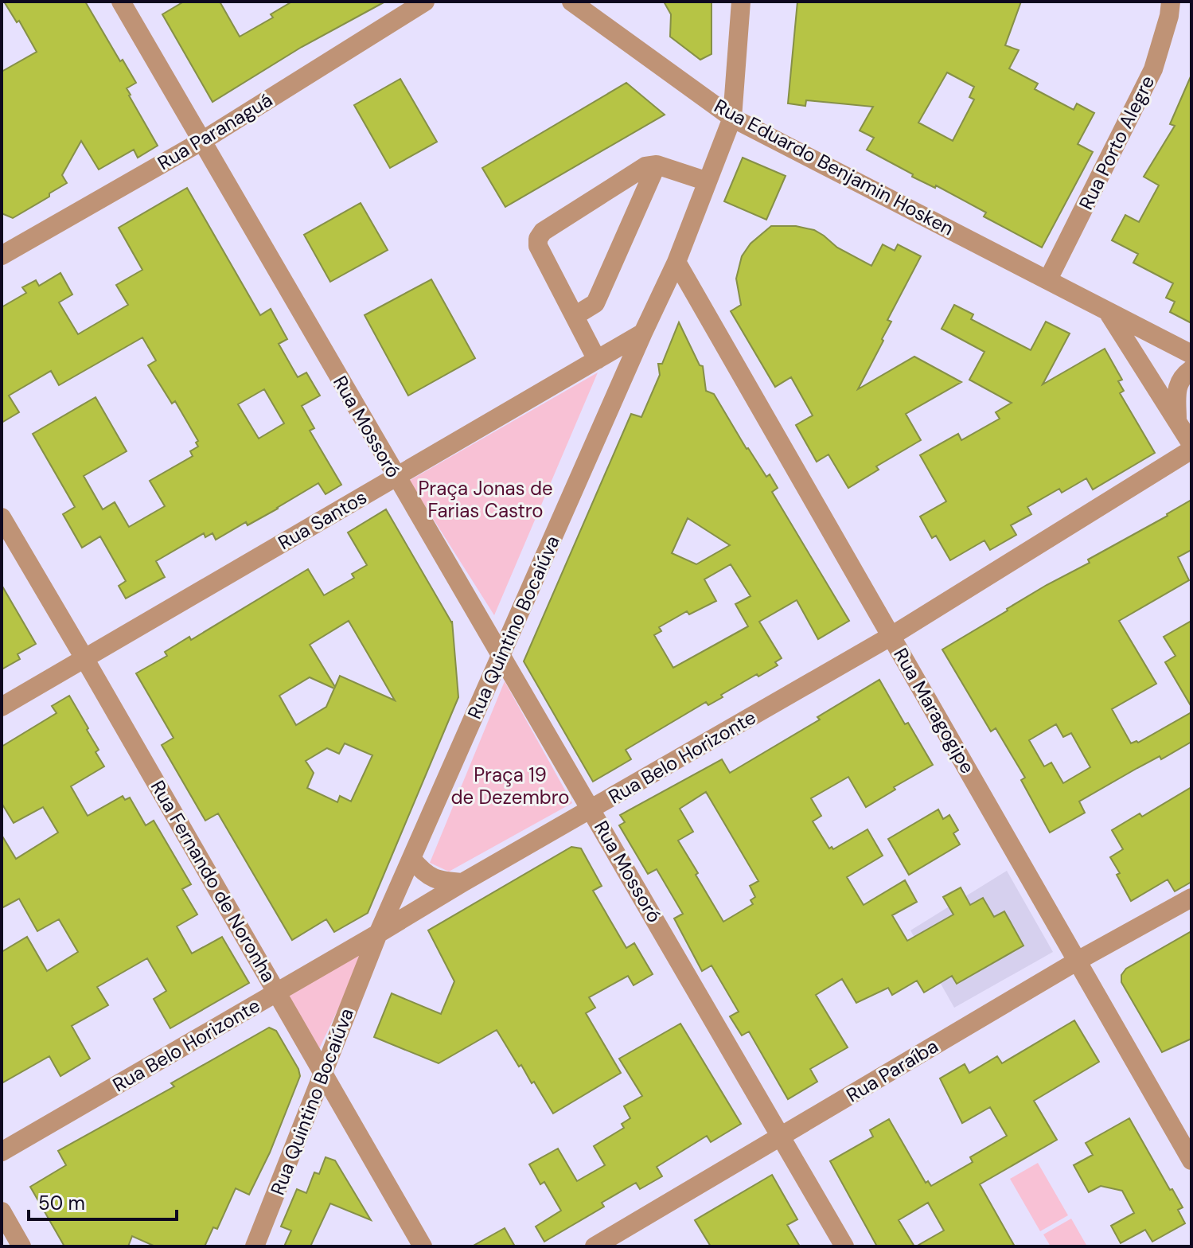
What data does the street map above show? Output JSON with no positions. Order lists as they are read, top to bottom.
{
  "streets": {
    "street": [
      "Rua Paranaguá",
      "Rua Porto Alegre",
      "Rua Eduardo Benjamin Hosken",
      "Rua Mossoró",
      "Rua Santos",
      "Rua Quintino Bocaiúva",
      "Rua Maragogipe",
      "Rua Belo Horizonte",
      "Rua Fernando de Noronha",
      "Rua Paraíba"
    ]
  },
  "crossings": [
    ["Rua Paranaguá", "Rua Mossoró"],
    ["Rua Porto Alegre", "Rua Eduardo Benjamin Hosken"],
    ["Rua Eduardo Benjamin Hosken", "Rua Quintino Bocaiúva"],
    ["Rua Mossoró", "Rua Santos"],
    ["Rua Mossoró", "Rua Quintino Bocaiúva"],
    ["Rua Mossoró", "Rua Belo Horizonte"],
    ["Rua Mossoró", "Rua Paraíba"],
    ["Rua Santos", "Rua Quintino Bocaiúva"],
    ["Rua Santos", "Rua Fernando de Noronha"],
    ["Rua Quintino Bocaiúva", "Rua Maragogipe"],
    ["Rua Quintino Bocaiúva", "Rua Belo Horizonte"],
    ["Rua Quintino Bocaiúva", "Rua Fernando de Noronha"],
    ["Rua Maragogipe", "Rua Belo Horizonte"],
    ["Rua Maragogipe", "Rua Paraíba"],
    ["Rua Belo Horizonte", "Rua Fernando de Noronha"]
  ],
  "parks": ["Praça Jonas de Farias Castro", "Praça 19 de Dezembro"],
  "scale_bar": "50 m"
}
